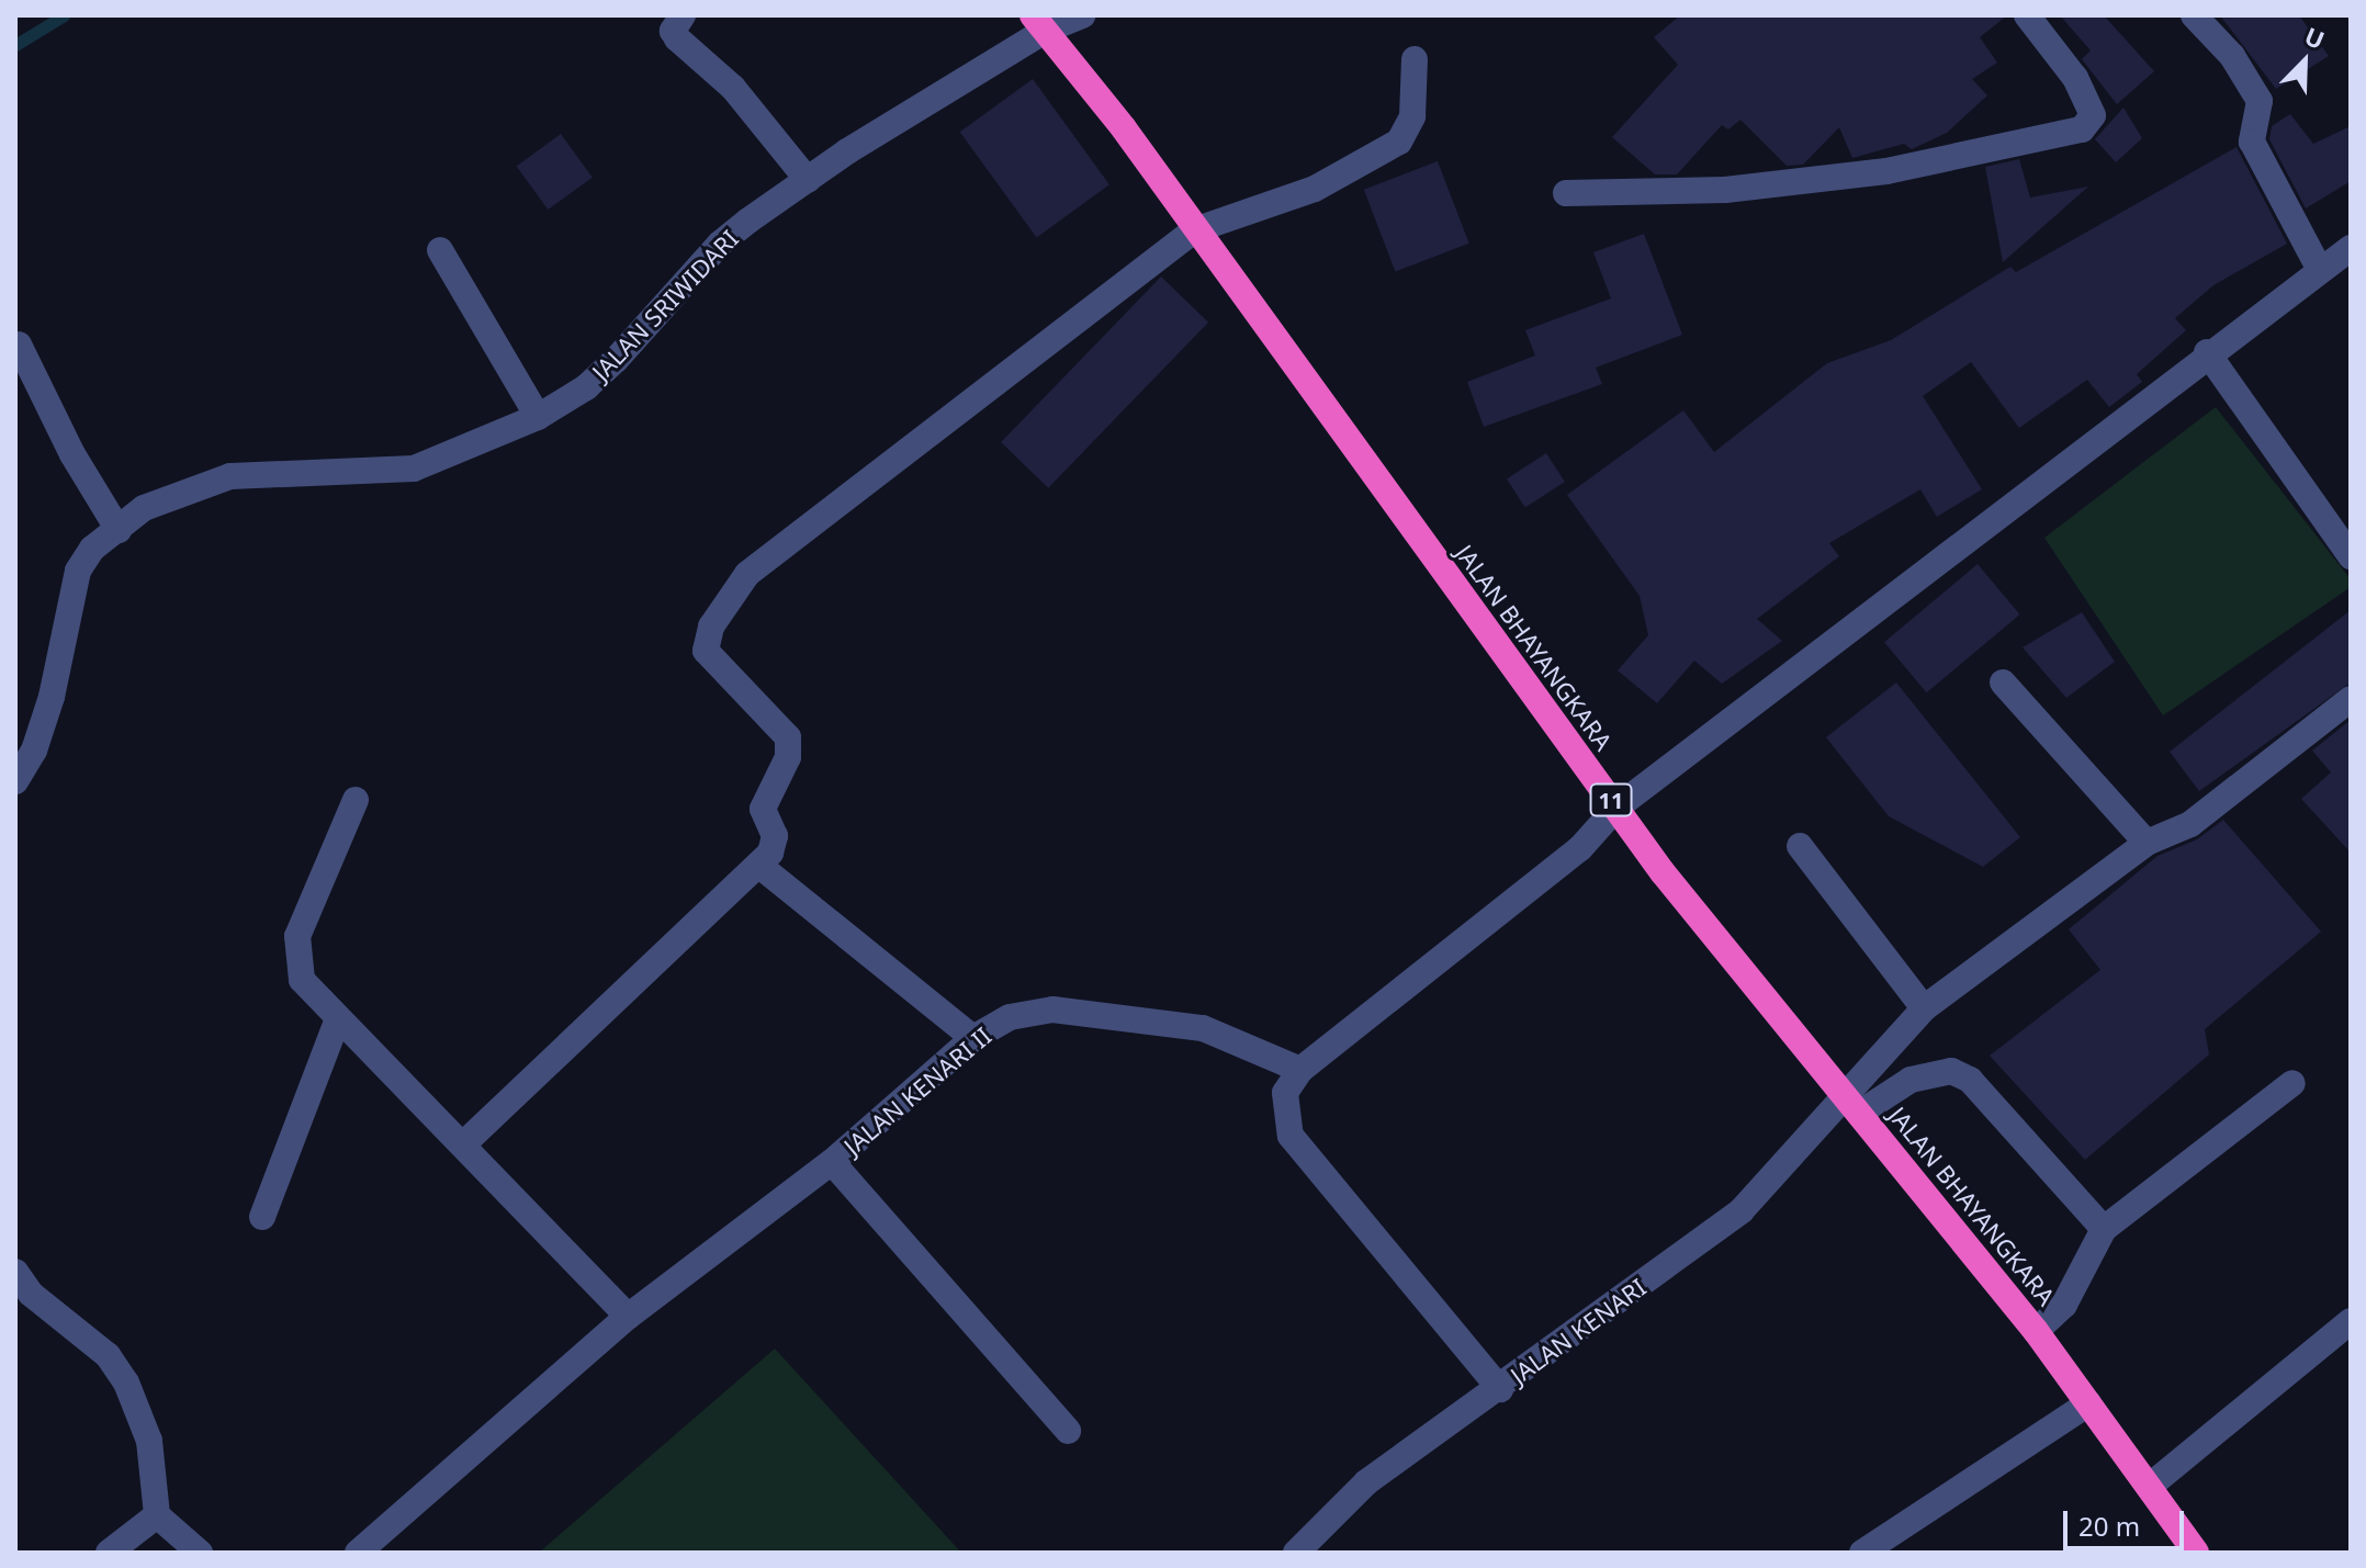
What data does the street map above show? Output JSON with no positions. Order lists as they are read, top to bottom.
{
  "streets": {
    "highway": ["JALAN BHAYANGKARA", "11"],
    "street": ["JALAN SRIWIDARI", "JALAN KENARI II", "JALAN KENARI"]
  },
  "crossings": [
    ["JALAN SRIWIDARI", "JALAN BHAYANGKARA"],
    ["JALAN BHAYANGKARA", "JALAN KENARI"]
  ],
  "scale_bar": "20 m",
  "north": "top right"
}
